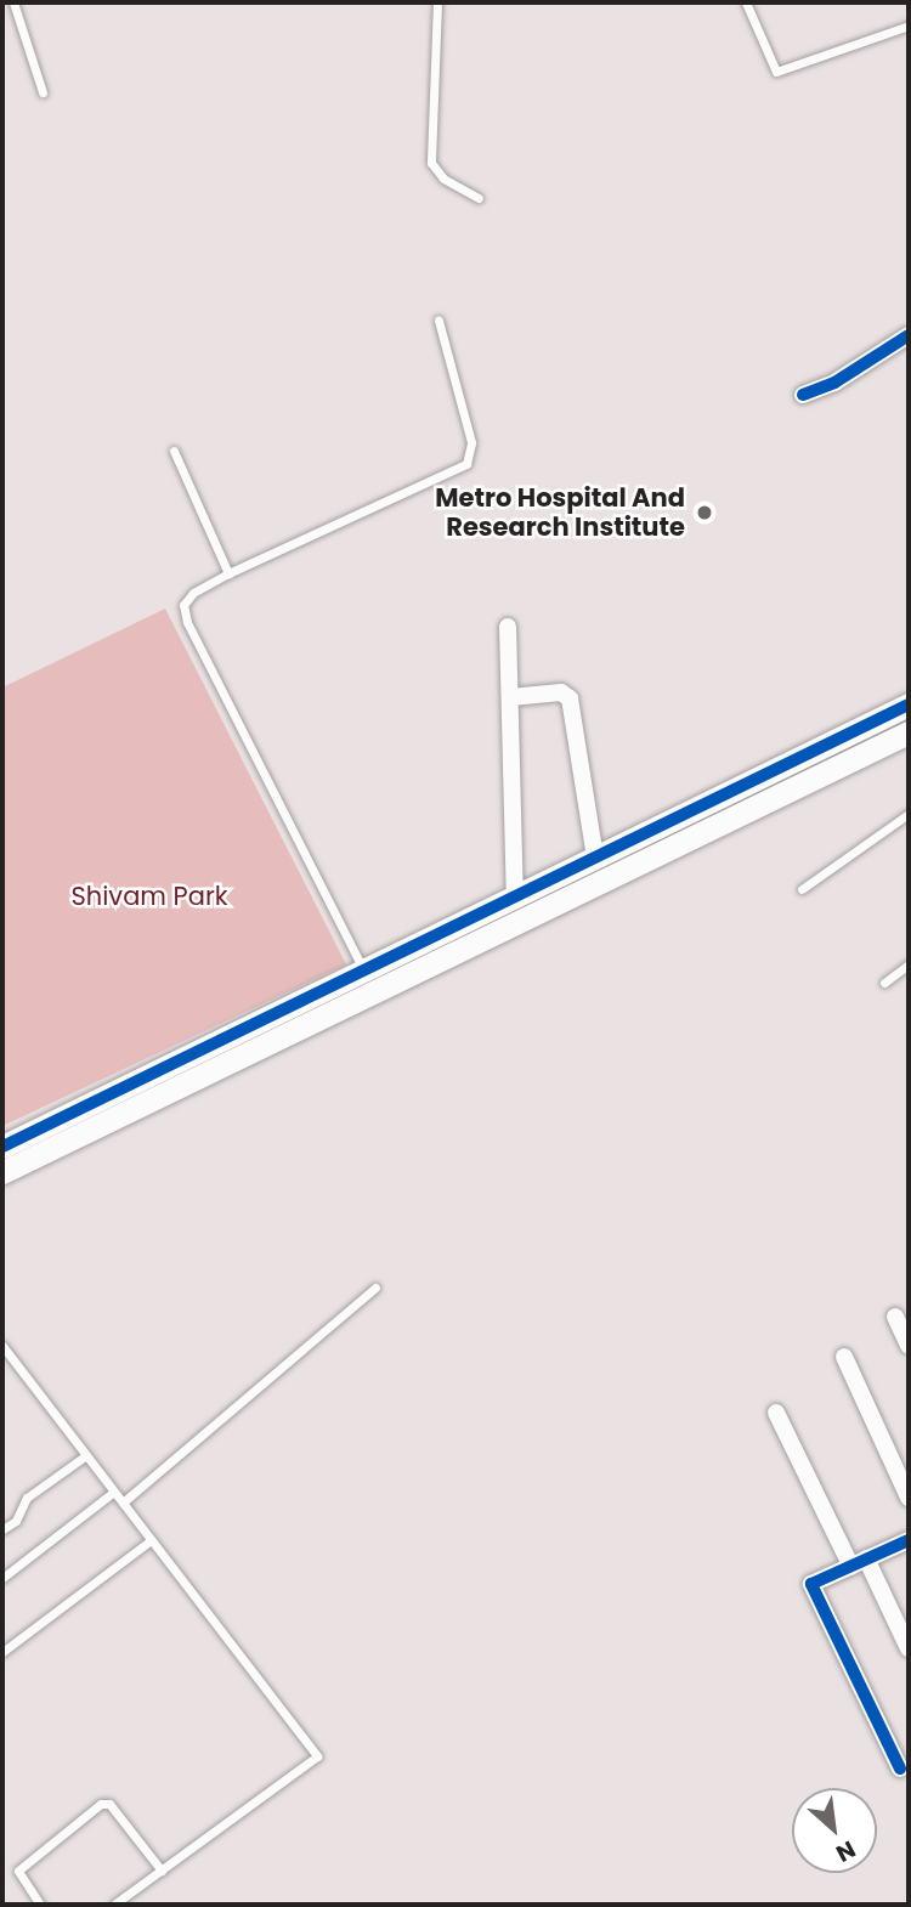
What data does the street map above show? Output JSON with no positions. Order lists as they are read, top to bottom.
{
  "parks": ["Shivam Park"],
  "places": ["Metro Hospital And Research Institute"],
  "north": "bottom right"
}
